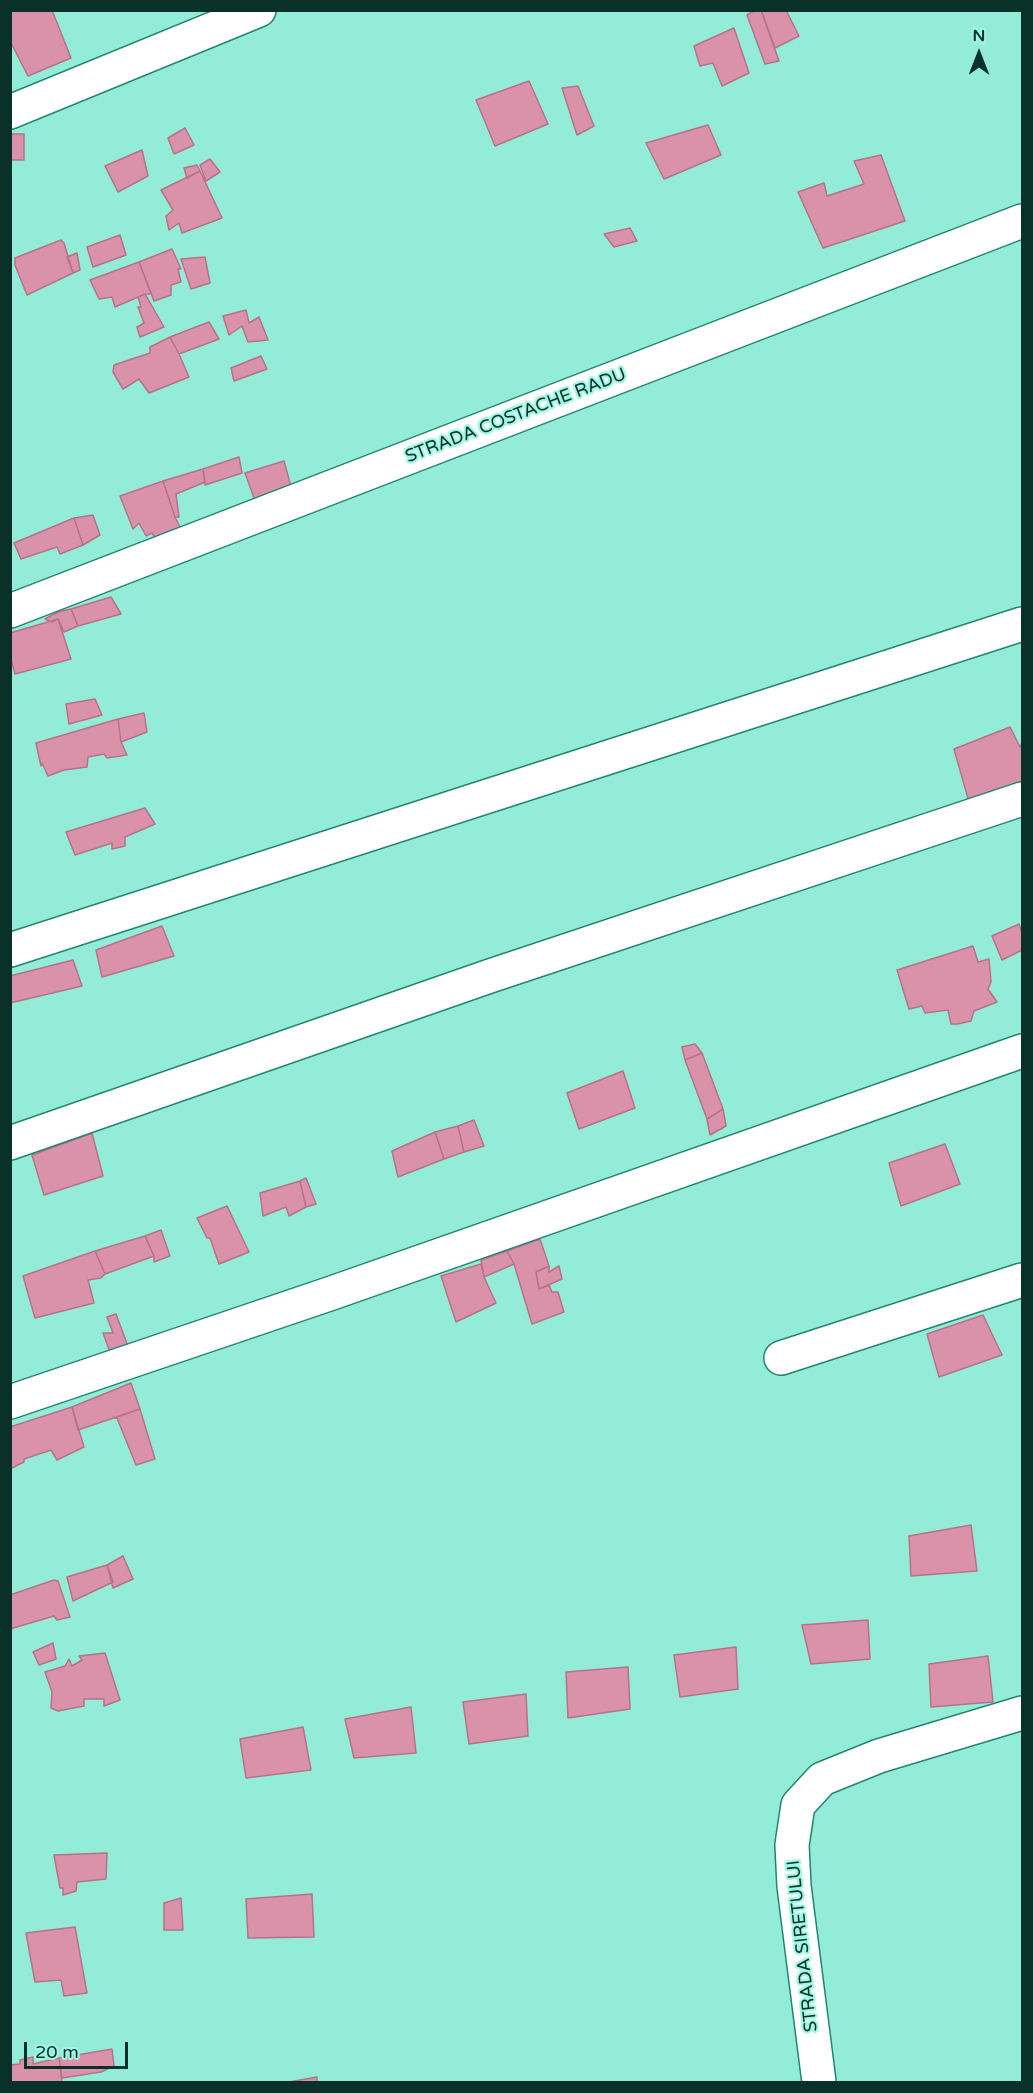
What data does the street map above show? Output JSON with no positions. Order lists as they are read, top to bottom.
{
  "streets": {
    "street": ["STRADA COSTACHE RADU", "STRADA SIRETULUI"]
  },
  "scale_bar": "20 m",
  "north": "top"
}
